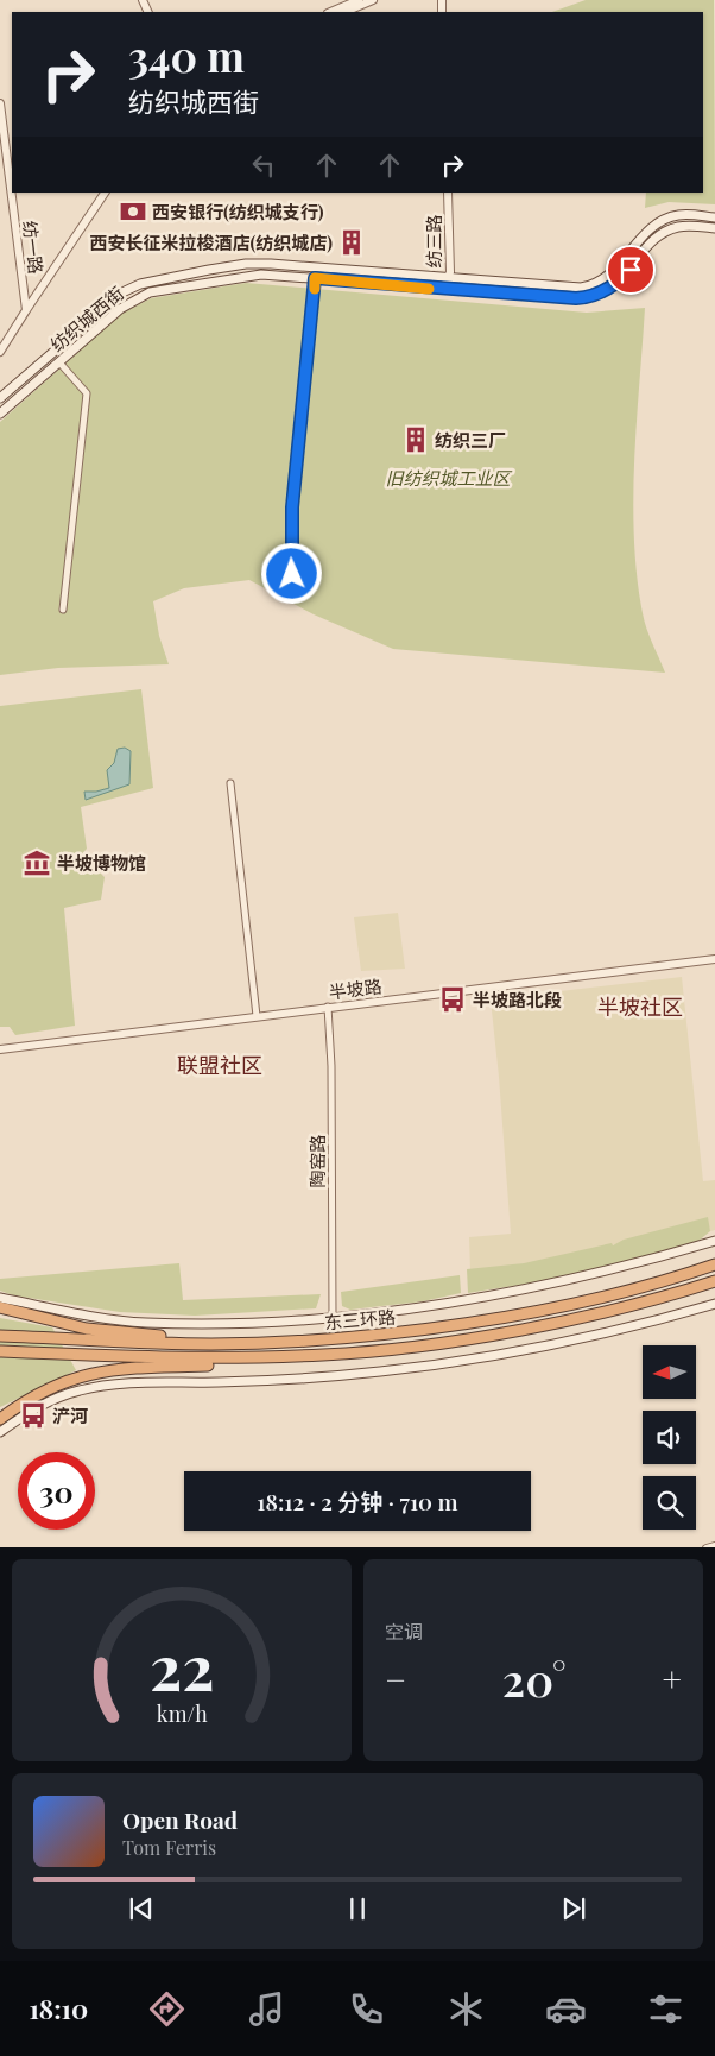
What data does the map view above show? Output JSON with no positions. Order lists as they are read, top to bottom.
{
  "streets": {
    "highway": ["东三环路"],
    "main road": ["纺织城西街"],
    "street": [
      "纺三路",
      "纺一路",
      "半坡路",
      "陶窑路"
    ]
  },
  "crossings": [
    ["纺三路", "纺织城西街"],
    ["半坡路", "陶窑路"]
  ],
  "districts": ["半坡社区", "联盟社区"],
  "parks": ["旧纺织城工业区"],
  "places": {
    "bank": ["西安银行(纺织城支行)"],
    "building": ["西安长征米拉梭酒店(纺织城店)", "纺织三厂"],
    "museum": ["半坡博物馆"],
    "bus stop": ["半坡路北段", "浐河"]
  },
  "north": "left",
  "page": {
    "turn": ["340 m", "纺织城西街"],
    "limit": "30",
    "trip": "18:12 · 2 分钟 · 710 m",
    "tile": "空调",
    "heat": ["−", "20°", "+"],
    "song": ["Open Road", "Tom Ferris"],
    "tabs": "18:10",
    "gauge": ["22", "km/h"]
  }
}
